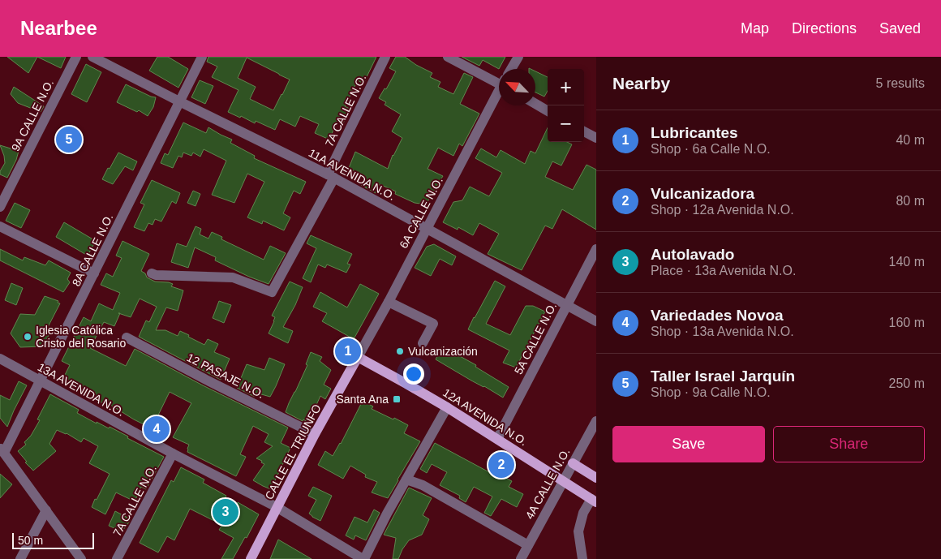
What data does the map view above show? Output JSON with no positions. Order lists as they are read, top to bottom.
{
  "streets": {
    "main road": ["12A AVENIDA N.O.", "CALLE EL TRIUNFO"],
    "street": [
      "7A CALLE N.O.",
      "9A CALLE N.O.",
      "11A AVENIDA N.O.",
      "6A CALLE N.O.",
      "8A CALLE N.O.",
      "5A CALLE N.O.",
      "12 PASAJE N.O.",
      "13A AVENIDA N.O.",
      "4A CALLE N.O."
    ]
  },
  "crossings": [
    ["7A CALLE N.O.", "11A AVENIDA N.O."],
    ["7A CALLE N.O.", "13A AVENIDA N.O."],
    ["11A AVENIDA N.O.", "6A CALLE N.O."],
    ["11A AVENIDA N.O.", "8A CALLE N.O."],
    ["11A AVENIDA N.O.", "5A CALLE N.O."],
    ["6A CALLE N.O.", "12A AVENIDA N.O."],
    ["6A CALLE N.O.", "CALLE EL TRIUNFO"],
    ["8A CALLE N.O.", "13A AVENIDA N.O."],
    ["5A CALLE N.O.", "12A AVENIDA N.O."],
    ["12 PASAJE N.O.", "CALLE EL TRIUNFO"],
    ["13A AVENIDA N.O.", "CALLE EL TRIUNFO"],
    ["12A AVENIDA N.O.", "CALLE EL TRIUNFO"],
    ["12A AVENIDA N.O.", "4A CALLE N.O."]
  ],
  "places": {
    "other": ["Iglesia Católica Cristo del Rosario", "Vulcanización"],
    "transit": ["Santa Ana"]
  },
  "scale_bar": "50 m",
  "north": "top left",
  "page": {
    "header": "Nearbee",
    "nav": ["Map", "Directions", "Saved"],
    "heading": ["Nearby", "5 results"],
    "map_buttons": ["+", "−"],
    "list": [
      {
        "mark": "1",
        "name": "Lubricantes",
        "note": "Shop · 6a Calle N.O.",
        "value": "40 m"
      },
      {
        "mark": "2",
        "name": "Vulcanizadora",
        "note": "Shop · 12a Avenida N.O.",
        "value": "80 m"
      },
      {
        "mark": "3",
        "name": "Autolavado",
        "note": "Place · 13a Avenida N.O.",
        "value": "140 m"
      },
      {
        "mark": "4",
        "name": "Variedades Novoa",
        "note": "Shop · 13a Avenida N.O.",
        "value": "160 m"
      },
      {
        "mark": "5",
        "name": "Taller Israel Jarquín",
        "note": "Shop · 9a Calle N.O.",
        "value": "250 m"
      }
    ],
    "pins": [
      "5",
      "1",
      "4",
      "2",
      "3"
    ],
    "buttons": ["Save", "Share"],
    "scale": "50 m"
  }
}
